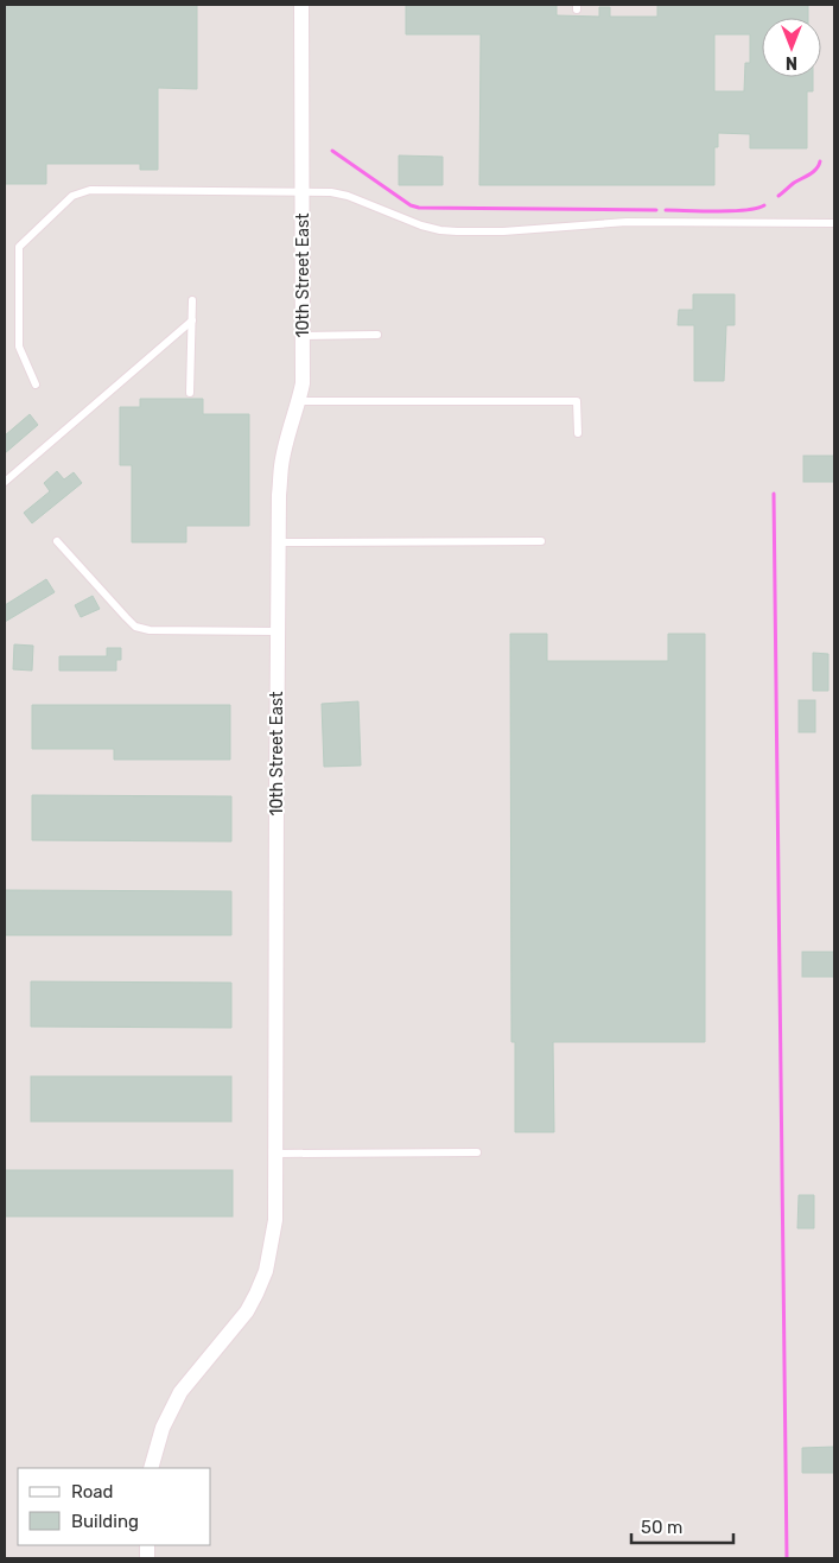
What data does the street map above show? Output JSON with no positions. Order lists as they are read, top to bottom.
{
  "streets": {
    "street": ["10th Street East"]
  },
  "legend": ["Road", "Building"],
  "scale_bar": "50 m",
  "north": "bottom"
}
